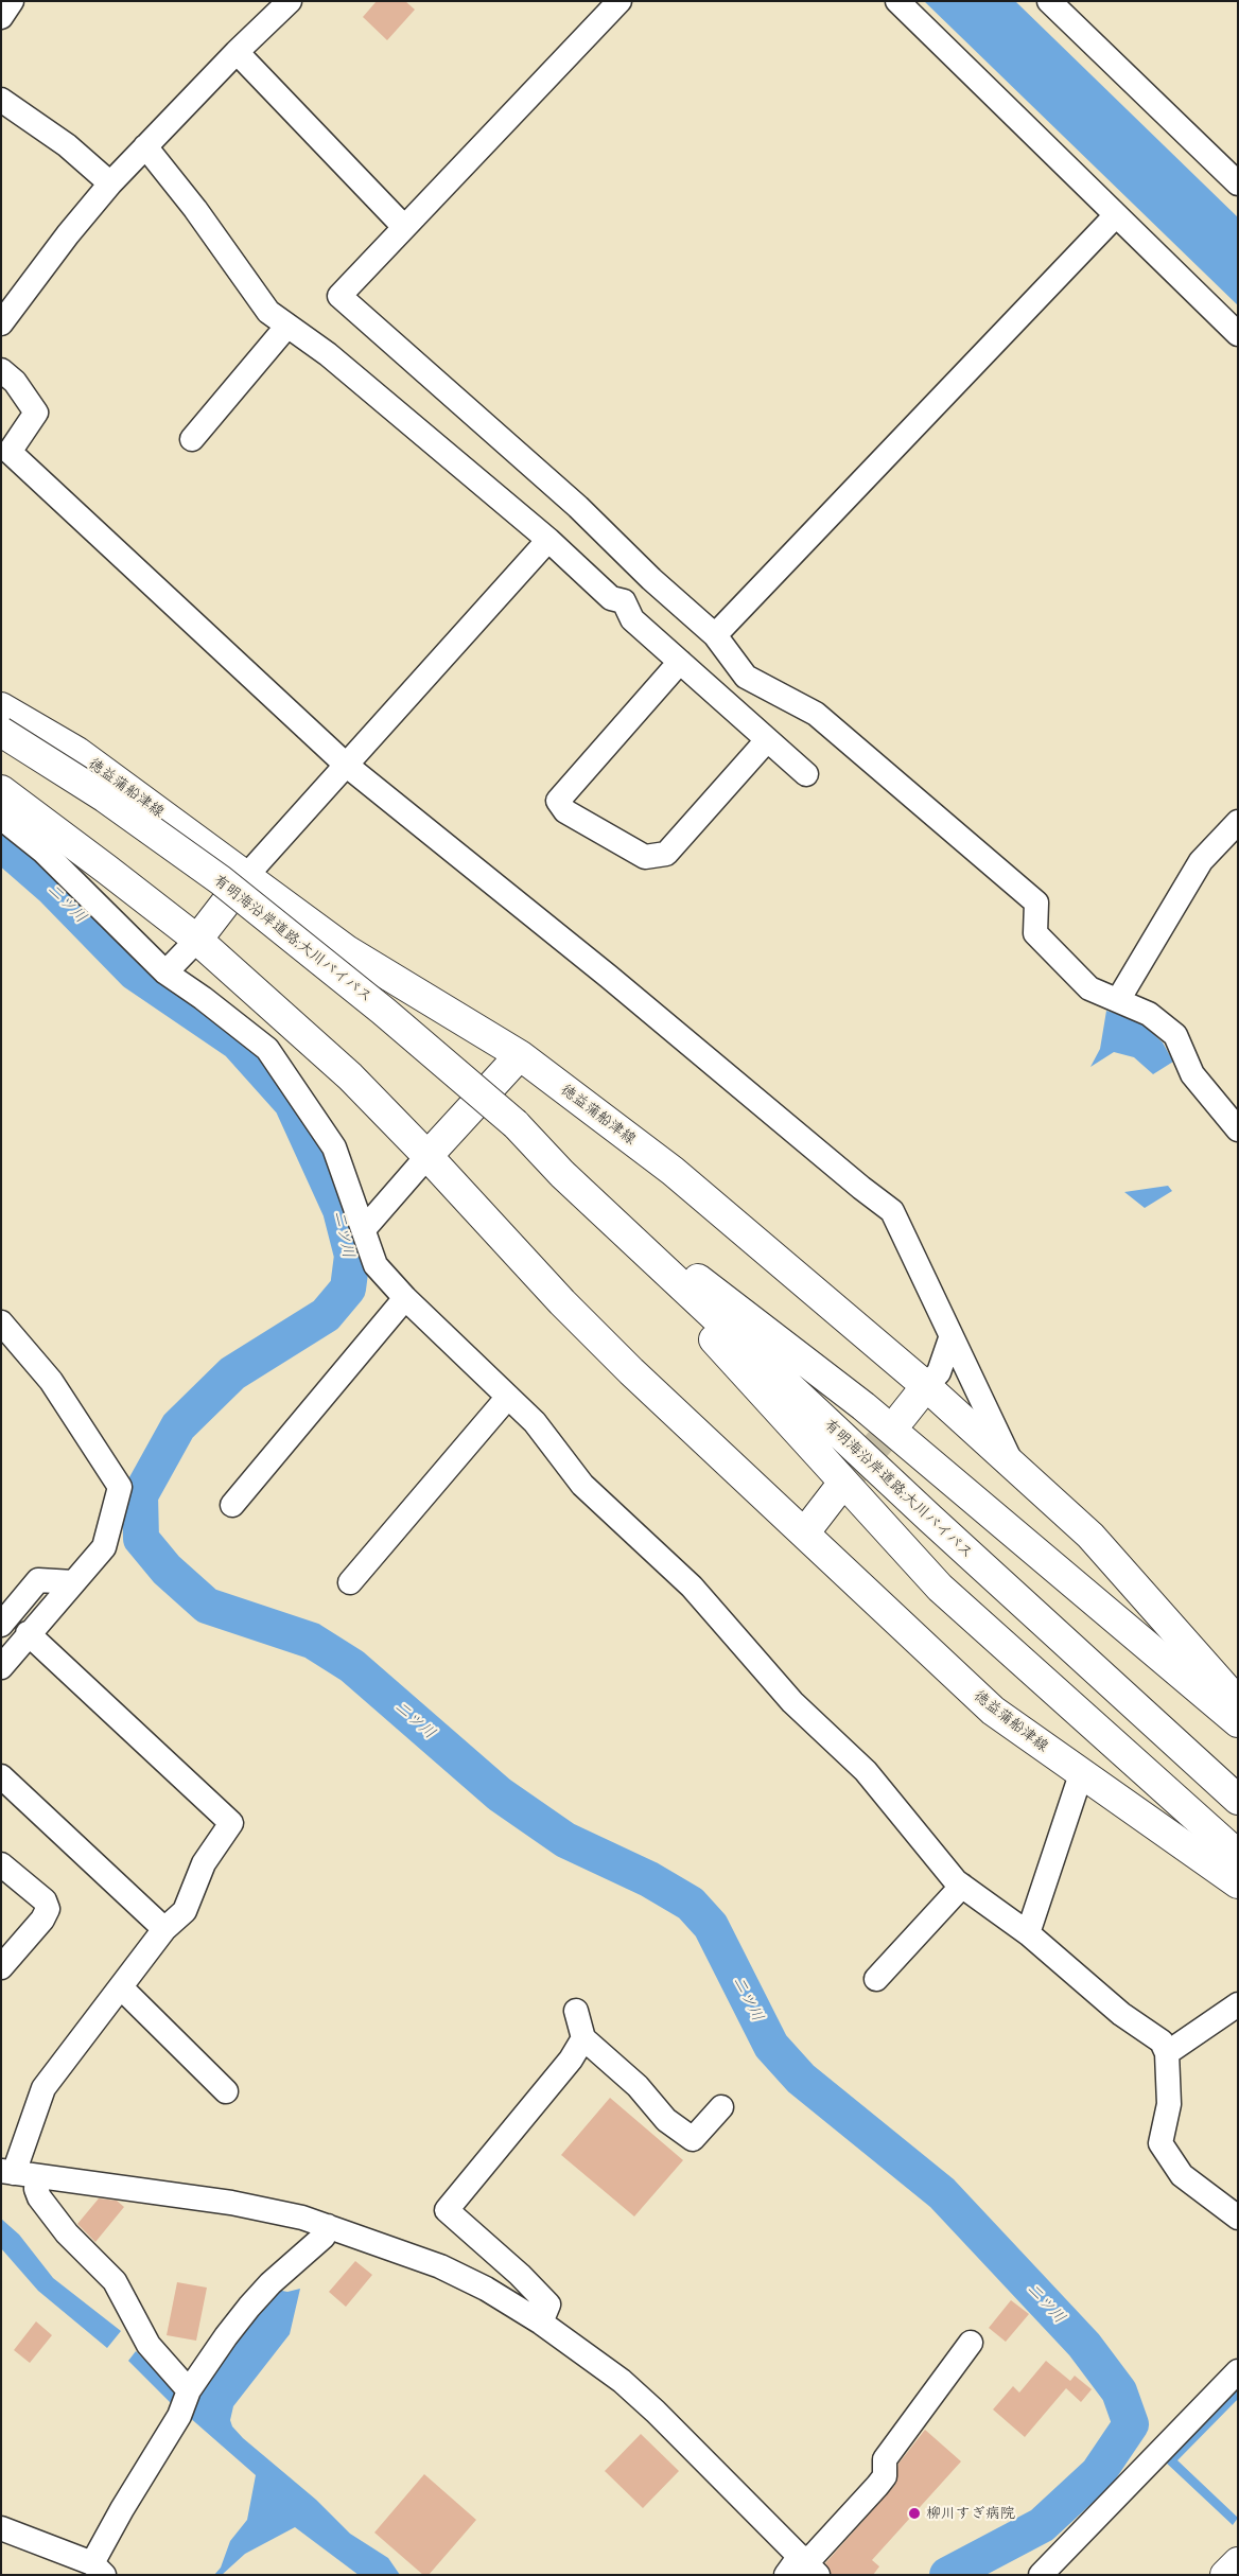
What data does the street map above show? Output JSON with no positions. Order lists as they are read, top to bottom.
{
  "streets": {
    "main road": ["徳益蒲船津線", "有明海沿岸道路;大川バイパス"]
  },
  "water": ["二ツ川"],
  "places": ["柳川すぎ病院"]
}
